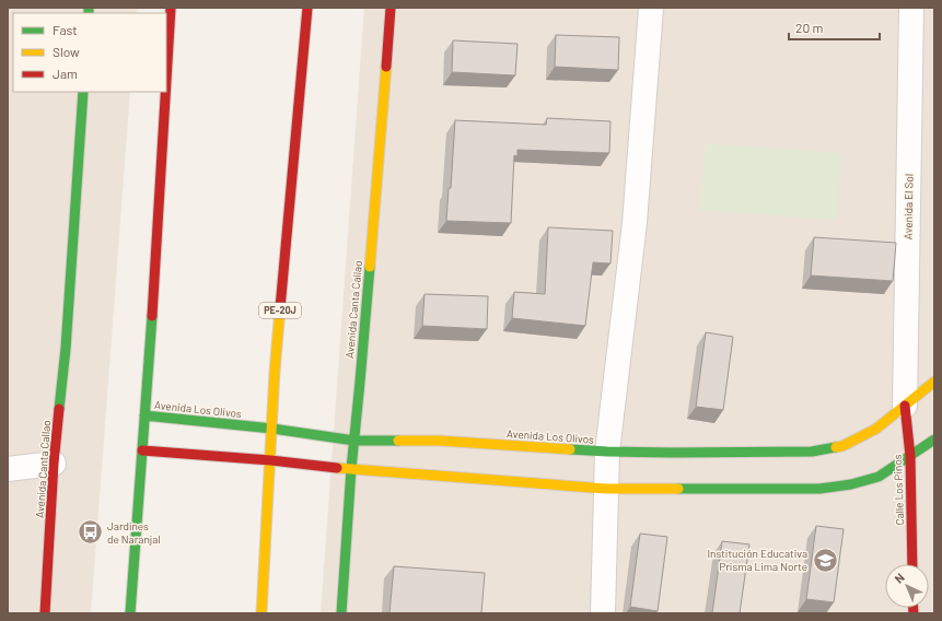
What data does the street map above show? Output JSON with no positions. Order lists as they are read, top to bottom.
{
  "streets": {
    "main road": [
      "Avenida Canta Callao",
      "PE-20J",
      "Avenida Los Olivos",
      "Calle Los Pinos"
    ],
    "street": ["Avenida El Sol"]
  },
  "crossings": [
    ["Avenida El Sol", "Avenida Los Olivos"],
    ["Avenida El Sol", "Calle Los Pinos"],
    ["Avenida Canta Callao", "Avenida Los Olivos"],
    ["PE-20J", "Avenida Los Olivos"],
    ["Avenida Los Olivos", "Calle Los Pinos"]
  ],
  "places": {
    "bus stop": ["Jardines de Naranjal"],
    "school or university": ["Institución Educativa Prisma Lima Norte"]
  },
  "legend": ["Fast", "Slow", "Jam"],
  "scale_bar": "20 m",
  "north": "top left"
}
